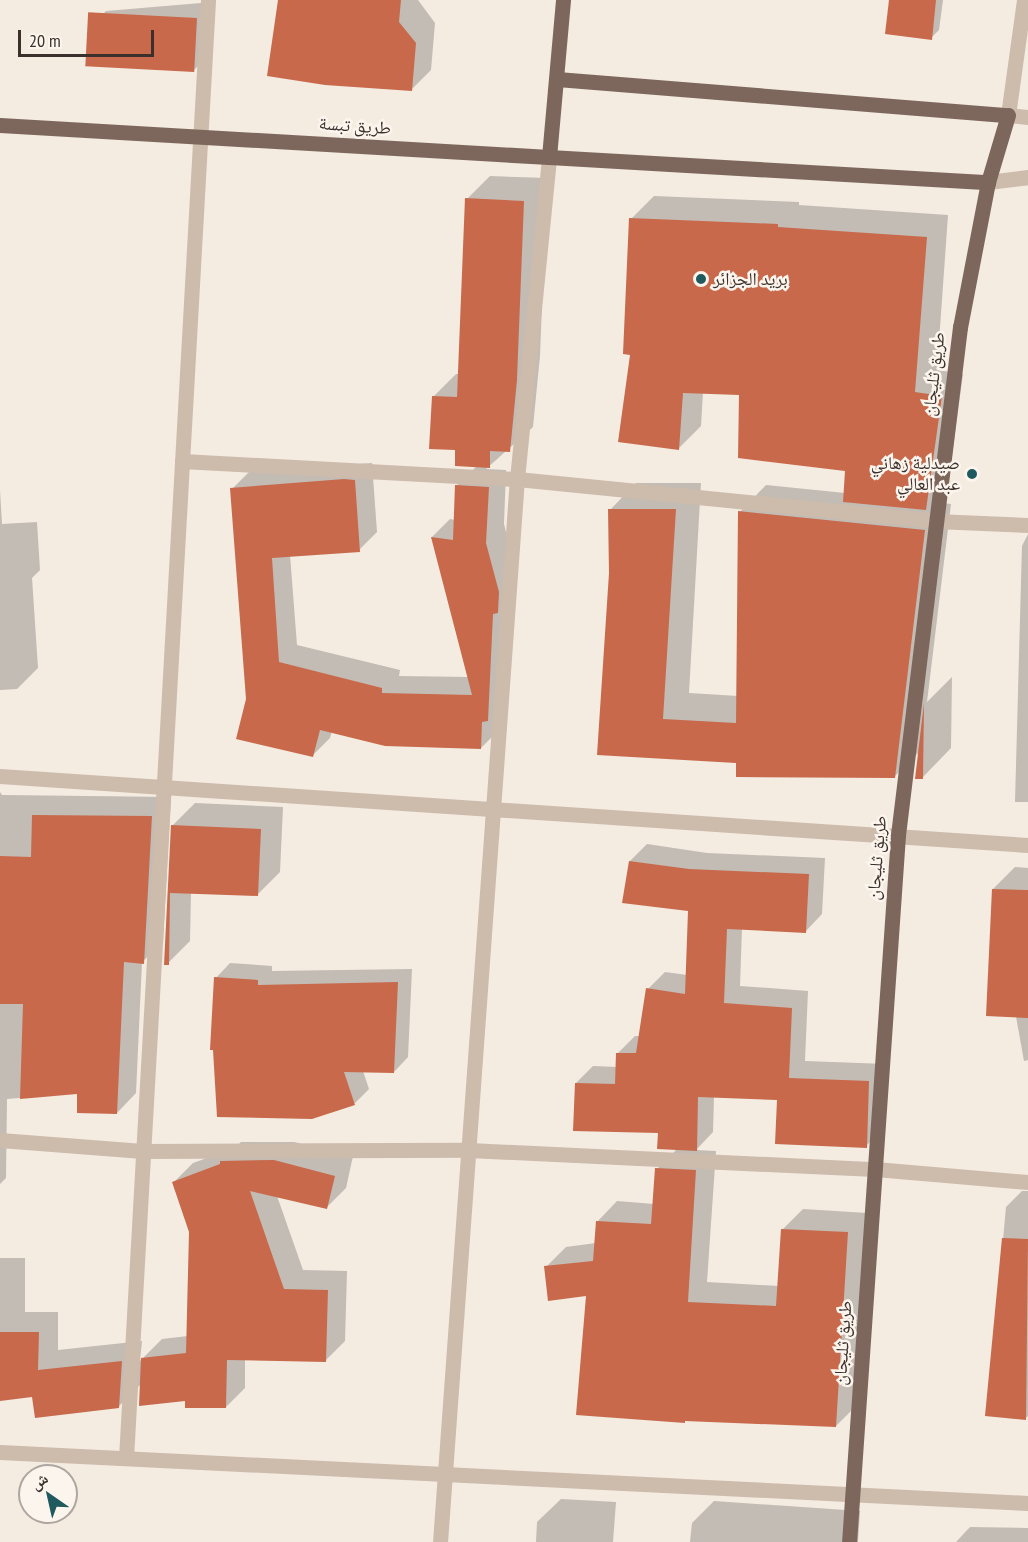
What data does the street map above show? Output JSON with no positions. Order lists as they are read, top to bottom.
{
  "streets": {
    "main road": ["طريق تبسة", "طريق ثليجان"]
  },
  "places": ["بريد الجزائر", "صيدلية زهاني عبد العالي"],
  "scale_bar": "20 m",
  "north": "top left"
}
